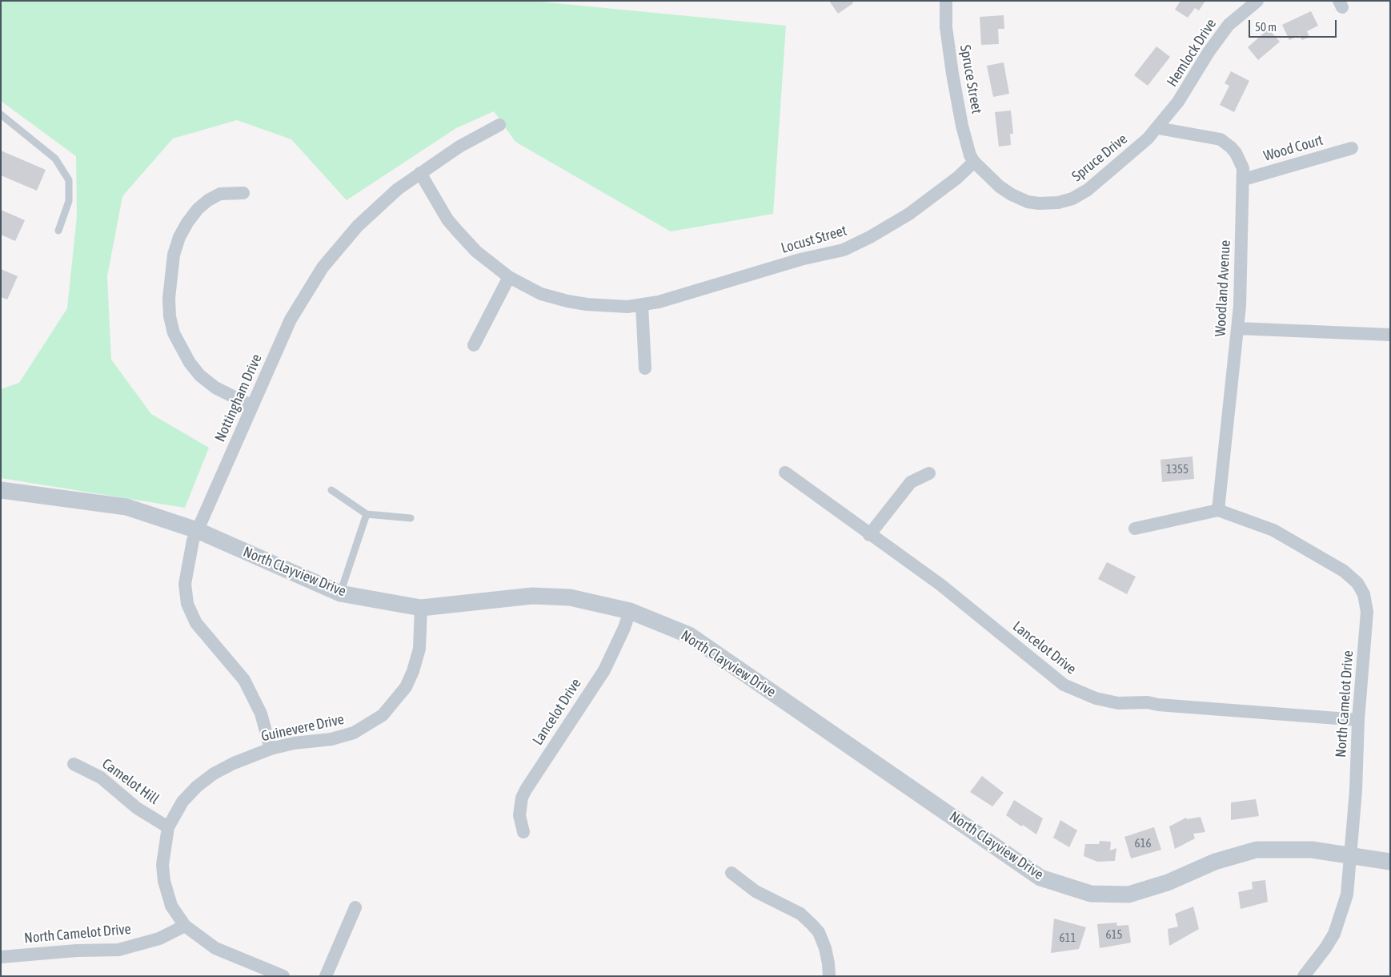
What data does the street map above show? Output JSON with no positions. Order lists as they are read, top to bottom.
{
  "streets": {
    "street": [
      "Hemlock Drive",
      "Spruce Street",
      "Wood Court",
      "Spruce Drive",
      "Locust Street",
      "Woodland Avenue",
      "Nottingham Drive",
      "North Clayview Drive",
      "Lancelot Drive",
      "North Camelot Drive",
      "Guinevere Drive",
      "Camelot Hill"
    ]
  },
  "crossings": [
    ["Hemlock Drive", "Spruce Drive"],
    ["Hemlock Drive", "Woodland Avenue"],
    ["Spruce Street", "Spruce Drive"],
    ["Spruce Street", "Locust Street"],
    ["Wood Court", "Woodland Avenue"],
    ["Spruce Drive", "Locust Street"],
    ["Spruce Drive", "Woodland Avenue"],
    ["Locust Street", "Nottingham Drive"],
    ["Woodland Avenue", "North Camelot Drive"],
    ["Nottingham Drive", "North Clayview Drive"],
    ["Nottingham Drive", "Guinevere Drive"],
    ["North Clayview Drive", "Lancelot Drive"],
    ["North Clayview Drive", "North Camelot Drive"],
    ["North Clayview Drive", "Guinevere Drive"],
    ["Lancelot Drive", "North Camelot Drive"],
    ["North Camelot Drive", "Guinevere Drive"],
    ["Guinevere Drive", "Camelot Hill"]
  ],
  "house_numbers": [
    "1355",
    "616",
    "615",
    "611"
  ],
  "scale_bar": "50 m"
}
